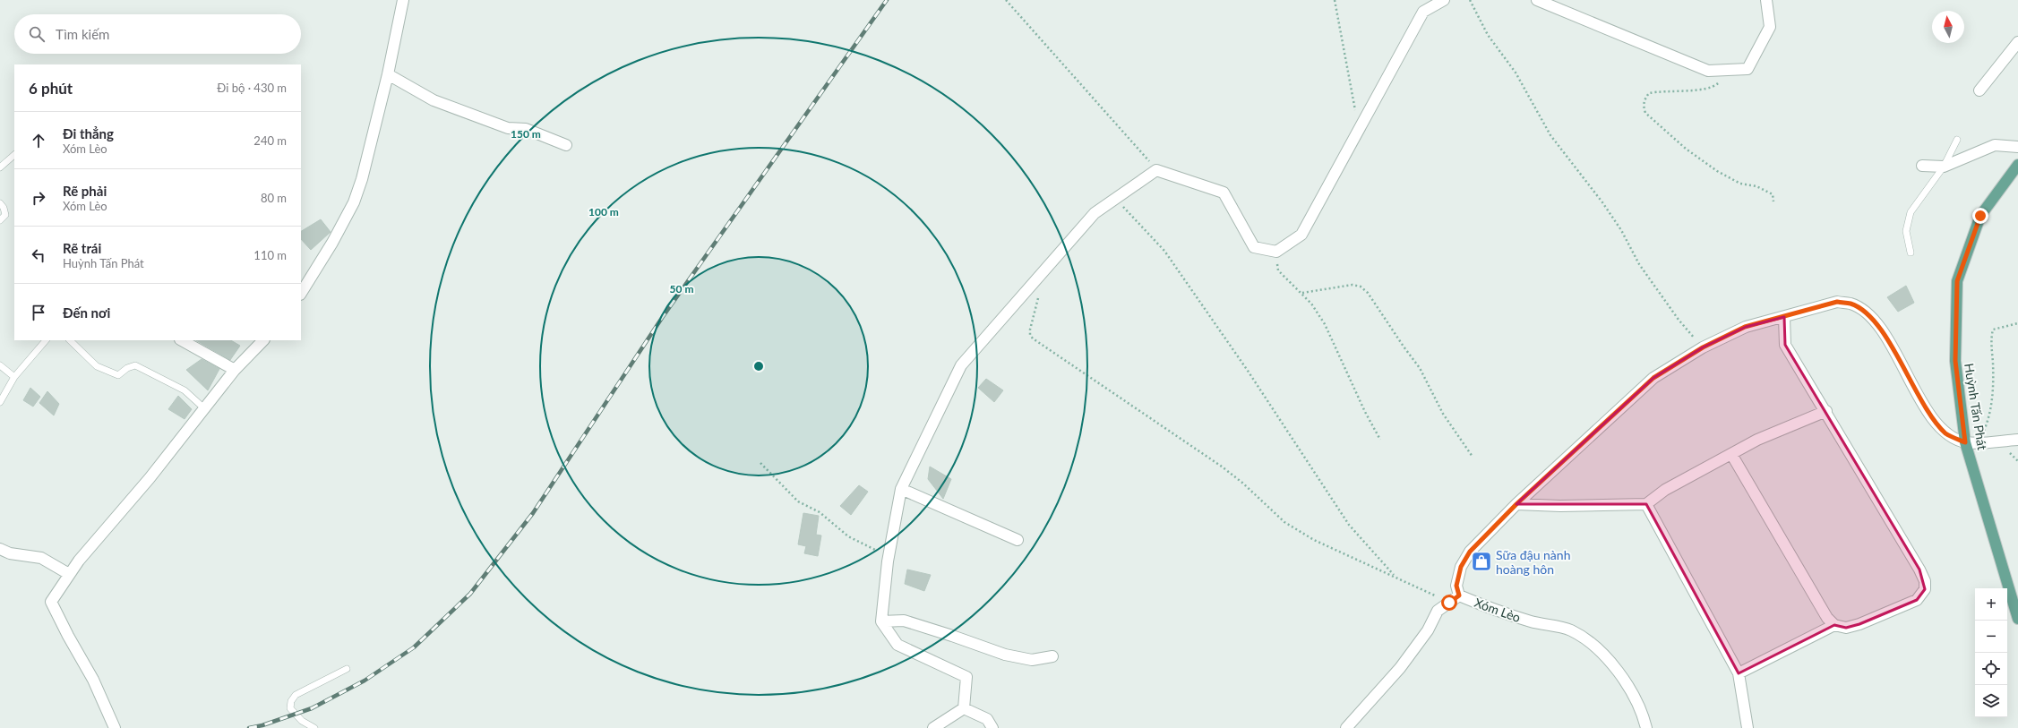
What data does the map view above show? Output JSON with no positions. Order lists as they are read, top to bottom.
{
  "streets": {
    "main road": ["Huỳnh Tấn Phát"],
    "street": ["Xóm Lèo"]
  },
  "crossings": [
    ["Huỳnh Tấn Phát", "Xóm Lèo"]
  ],
  "places": {
    "shop": ["Sữa đậu nành hoàng hôn"]
  },
  "north": "top",
  "page": {
    "search": "Tìm kiếm",
    "heading": ["6 phút", "Đi bộ · 430 m"],
    "list": [
      ["Đi thẳng", "Xóm Lèo", "240 m"],
      ["Rẽ phải", "Xóm Lèo", "80 m"],
      ["Rẽ trái", "Huỳnh Tấn Phát", "110 m"],
      "Đến nơi"
    ],
    "map_buttons": ["+", "−"]
  },
  "rings": ["150 m", "100 m", "50 m"]
}
